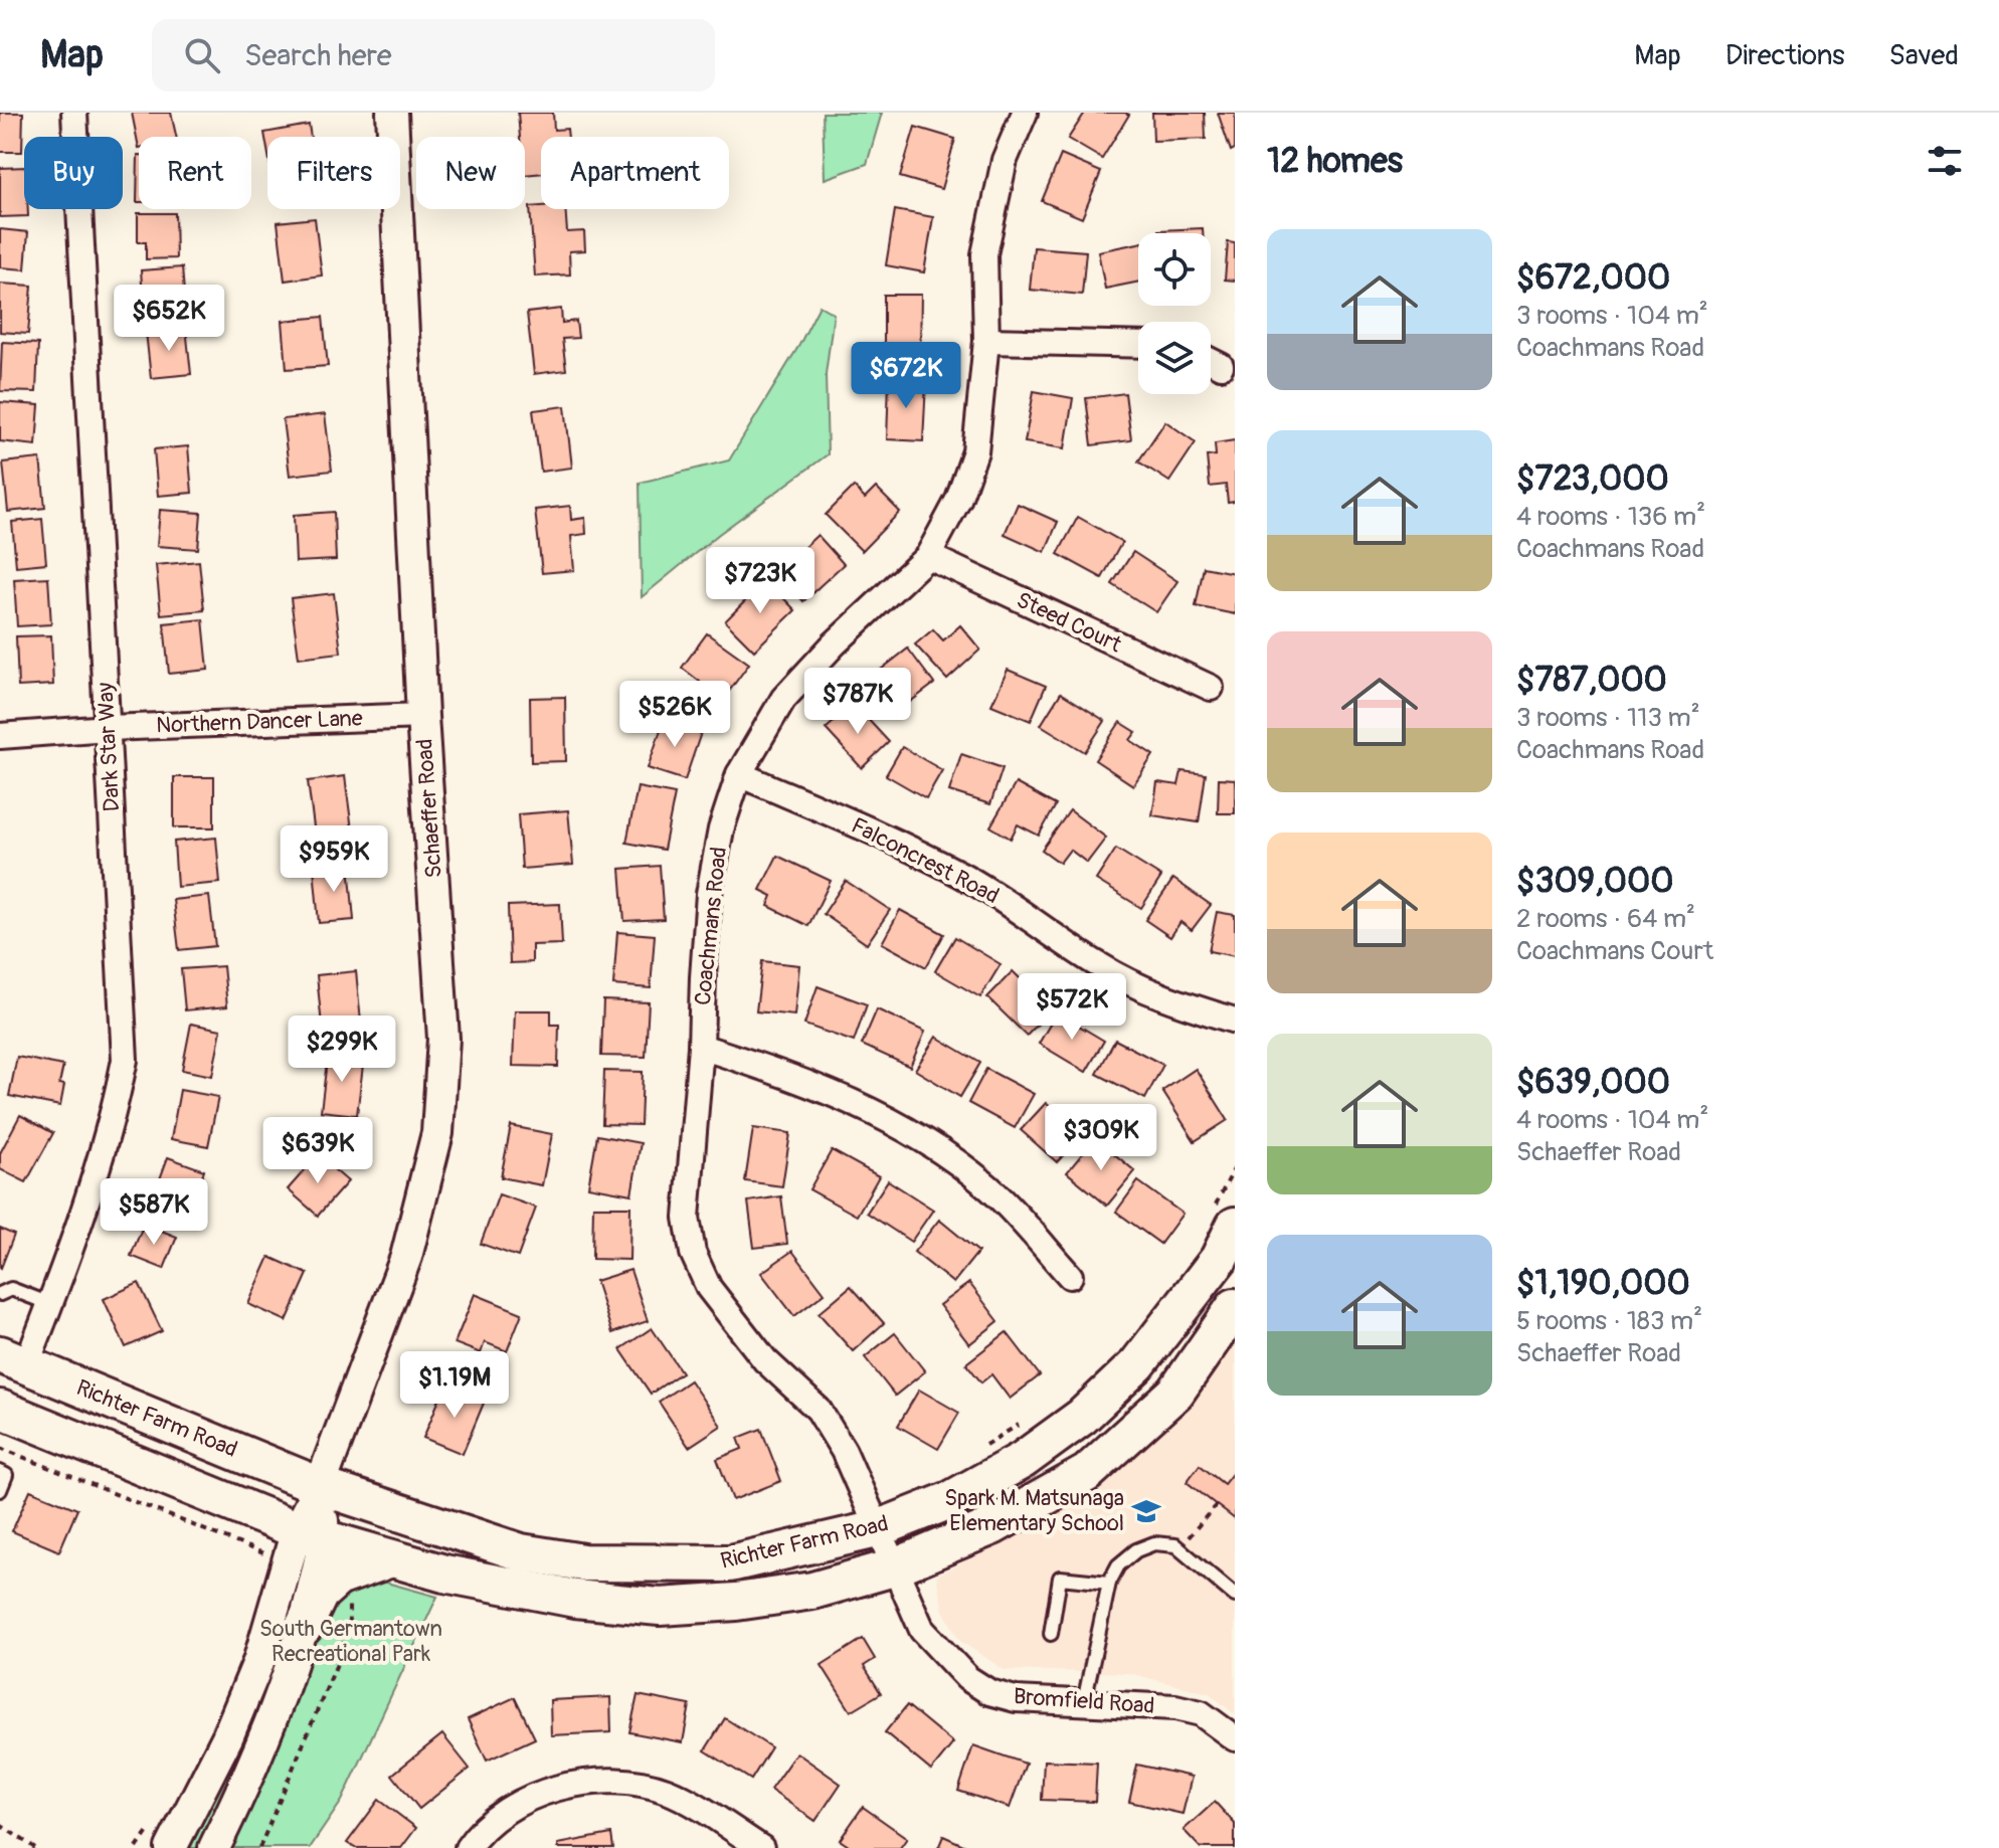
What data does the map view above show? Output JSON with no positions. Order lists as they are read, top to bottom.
{
  "streets": {
    "main road": ["Richter Farm Road"],
    "street": [
      "Steed Court",
      "Northern Dancer Lane",
      "Dark Star Way",
      "Schaeffer Road",
      "Falconcrest Road",
      "Coachmans Road",
      "Bromfield Road"
    ]
  },
  "crossings": [
    ["Steed Court", "Coachmans Road"],
    ["Northern Dancer Lane", "Dark Star Way"],
    ["Northern Dancer Lane", "Schaeffer Road"],
    ["Dark Star Way", "Richter Farm Road"],
    ["Schaeffer Road", "Richter Farm Road"],
    ["Falconcrest Road", "Coachmans Road"],
    ["Coachmans Road", "Richter Farm Road"],
    ["Coachmans Road", "Bromfield Road"],
    ["Richter Farm Road", "Bromfield Road"]
  ],
  "parks": ["South Germantown Recreational Park"],
  "places": {
    "school or university": ["Spark M. Matsunaga Elementary School"]
  },
  "page": {
    "header": "Map",
    "search": "Search here",
    "nav": ["Map", "Directions", "Saved"],
    "heading": "12 homes",
    "chip": [
      "Buy",
      "Rent",
      "Filters",
      "New",
      "Apartment"
    ],
    "list": [
      {
        "name": "$672,000",
        "note": "3 rooms · 104 m² · Coachmans Road"
      },
      {
        "name": "$723,000",
        "note": "4 rooms · 136 m² · Coachmans Road"
      },
      {
        "name": "$787,000",
        "note": "3 rooms · 113 m² · Coachmans Road"
      },
      {
        "name": "$309,000",
        "note": "2 rooms · 64 m² · Coachmans Court"
      },
      {
        "name": "$639,000",
        "note": "4 rooms · 104 m² · Schaeffer Road"
      },
      {
        "name": "$1,190,000",
        "note": "5 rooms · 183 m² · Schaeffer Road"
      }
    ],
    "price": [
      "$652K",
      "$672K",
      "$723K",
      "$787K",
      "$526K",
      "$959K",
      "$572K",
      "$299K",
      "$309K",
      "$639K",
      "$587K",
      "$1.19M"
    ]
  }
}
